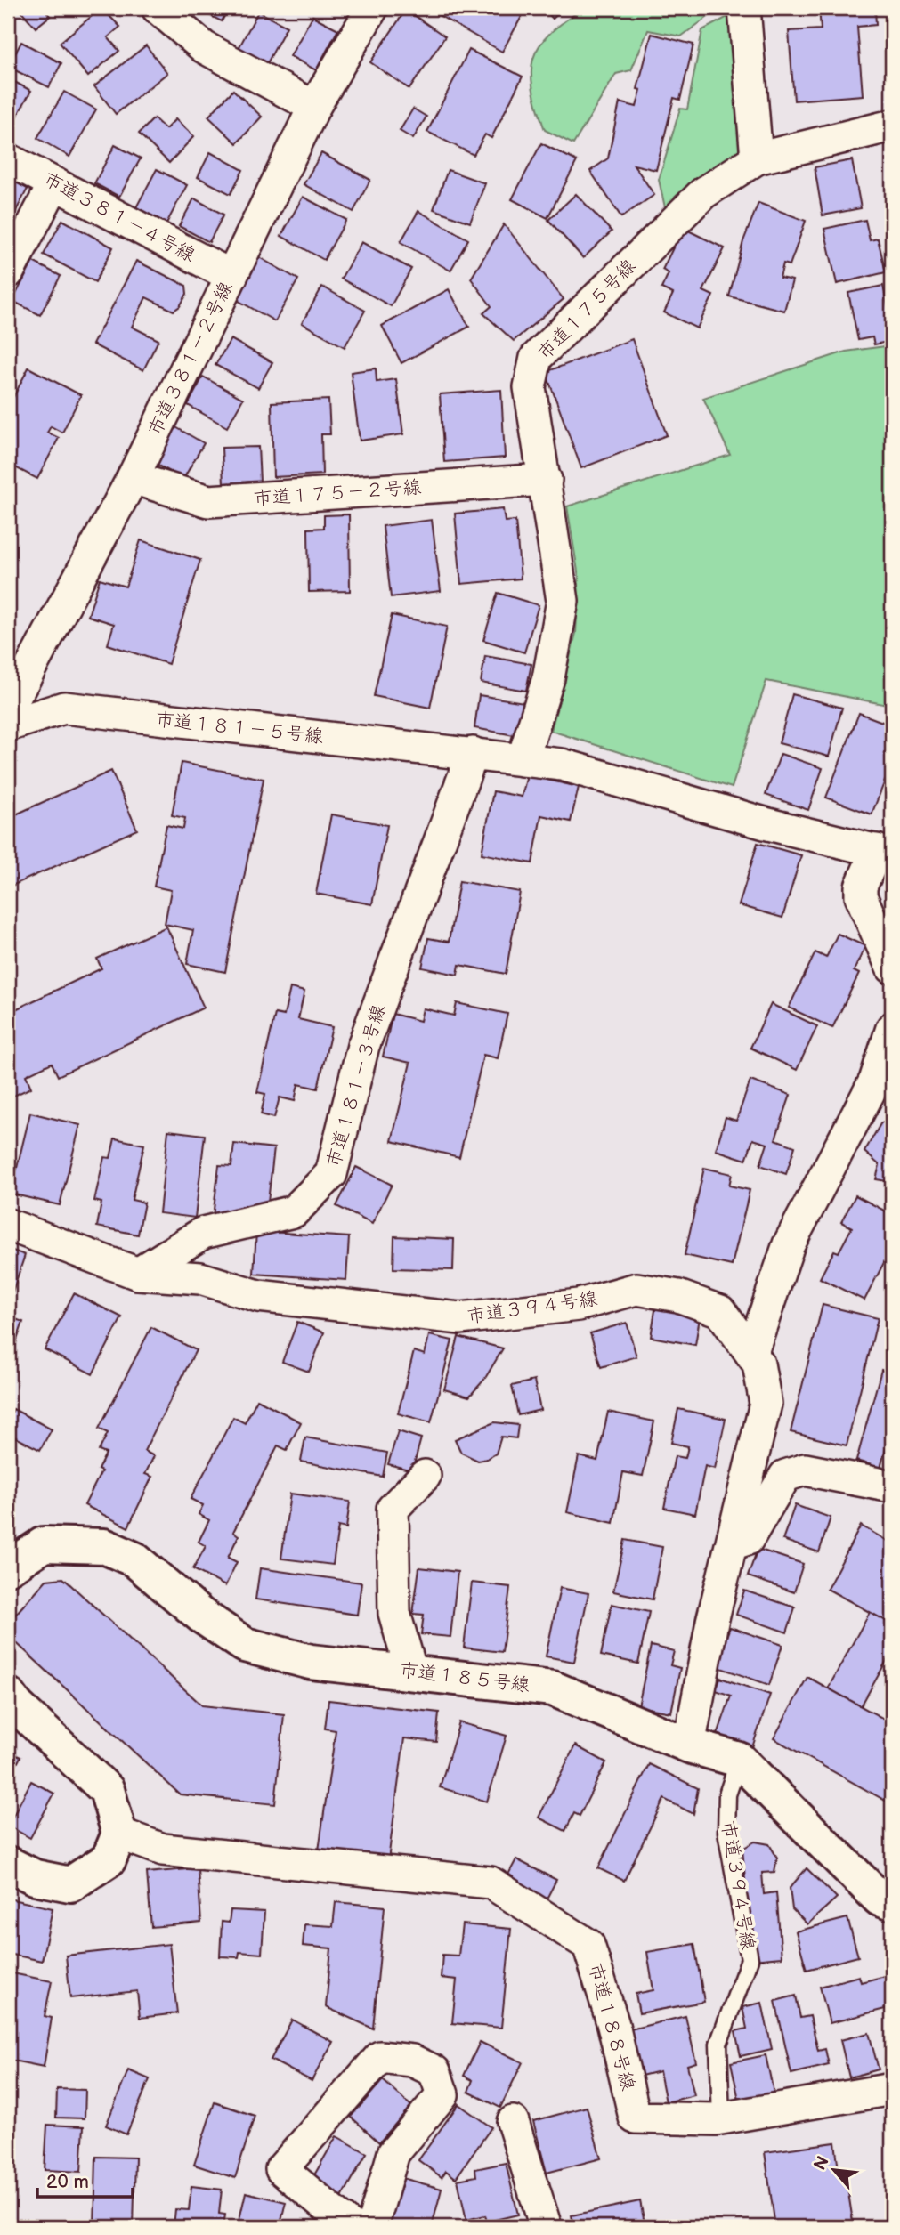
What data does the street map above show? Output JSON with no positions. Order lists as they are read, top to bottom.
{
  "streets": {
    "street": [
      "市道３８１－４号線",
      "市道１７５号線",
      "市道３８１－２号線",
      "市道１７５－２号線",
      "市道１８１－５号線",
      "市道１８１－３号線",
      "市道３９４号線",
      "市道１８５号線",
      "市道１８８号線"
    ]
  },
  "crossings": [
    ["市道３８１－４号線", "市道３８１－２号線"],
    ["市道１７５号線", "市道１７５－２号線"],
    ["市道１７５号線", "市道１８１－５号線"],
    ["市道３８１－２号線", "市道１７５－２号線"],
    ["市道１８１－５号線", "市道１８１－３号線"],
    ["市道１８１－３号線", "市道３９４号線"],
    ["市道３９４号線", "市道１８５号線"],
    ["市道３９４号線", "市道１８８号線"]
  ],
  "scale_bar": "20 m",
  "north": "top left"
}
